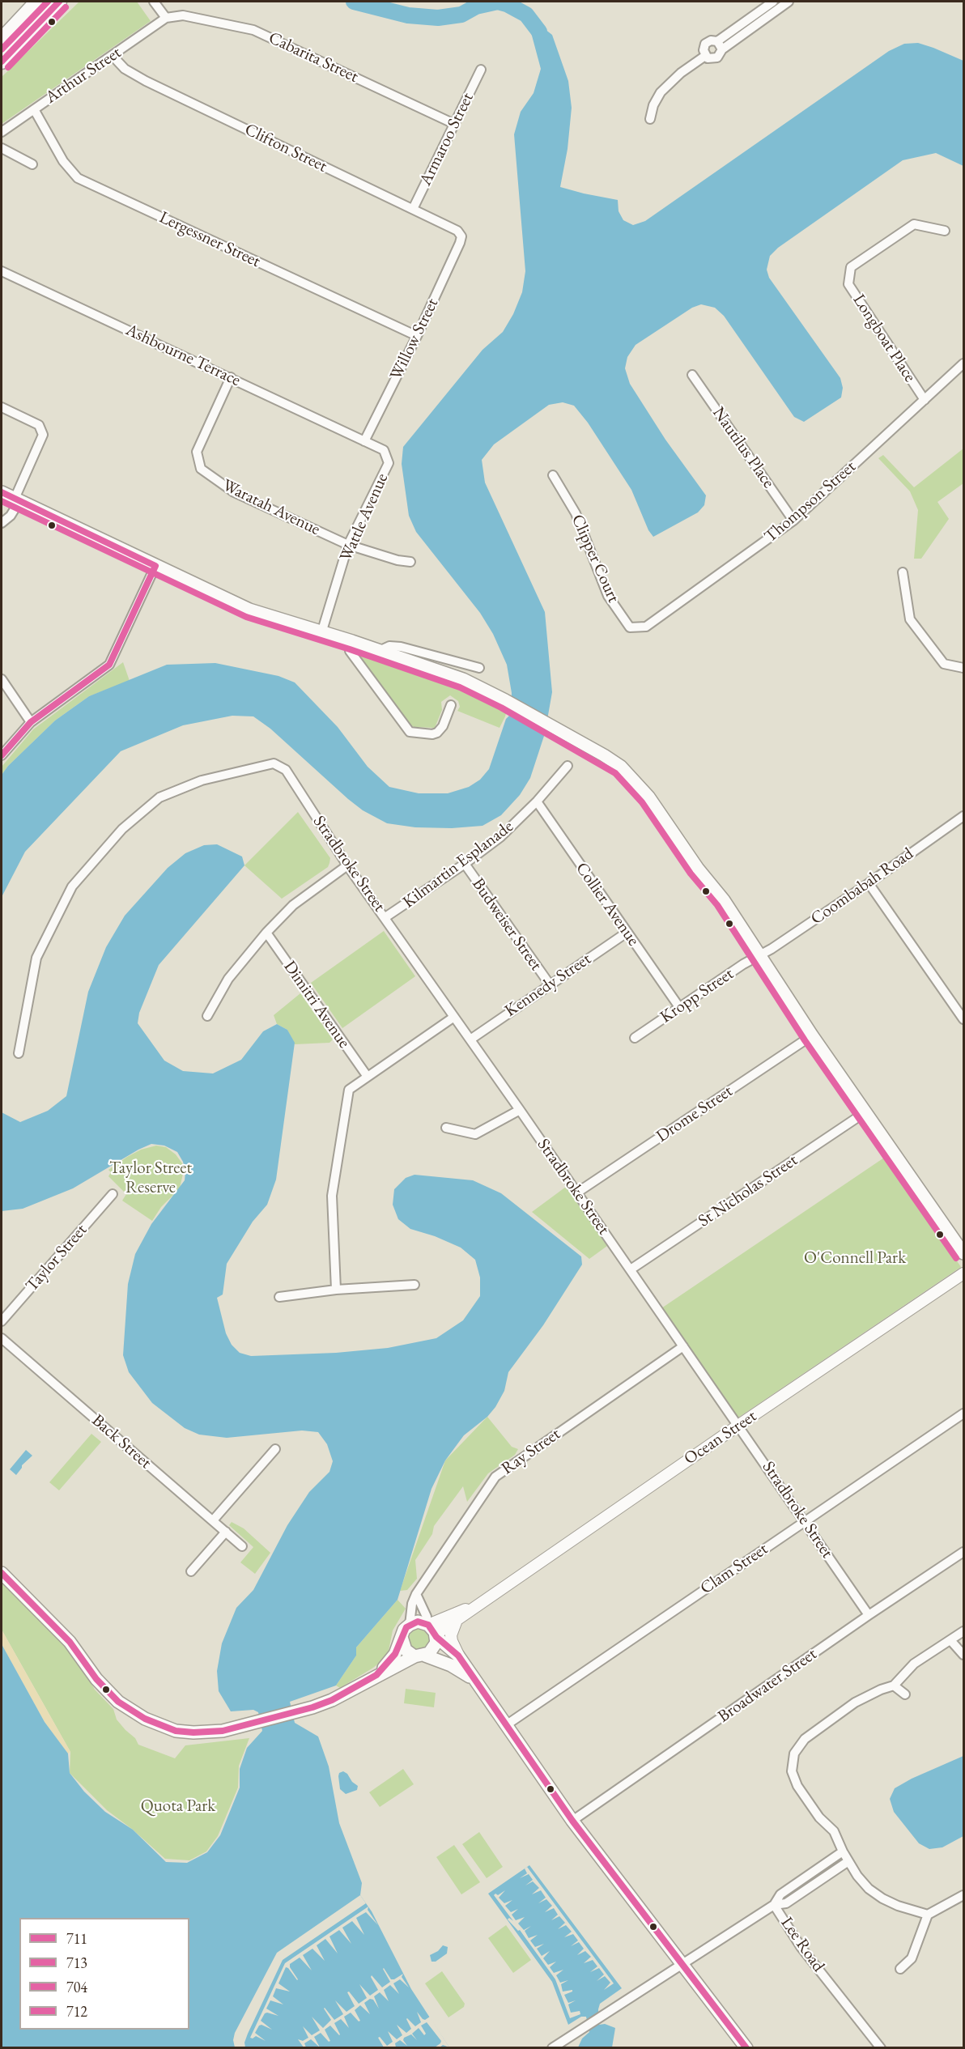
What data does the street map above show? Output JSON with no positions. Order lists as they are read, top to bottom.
{
  "streets": {
    "street": [
      "Cabarita Street",
      "Arthur Street",
      "Armaroo Street",
      "Clifton Street",
      "Lergessner Street",
      "Longboat Place",
      "Willow Street",
      "Ashbourne Terrace",
      "Nautilus Place",
      "Thompson Street",
      "Waratah Avenue",
      "Wattle Avenue",
      "Clipper Court",
      "Stradbroke Street",
      "Kilmartin Esplanade",
      "Coombabah Road",
      "Collier Avenue",
      "Budweiser Street",
      "Kennedy Street",
      "Kropp Street",
      "Dimitri Avenue",
      "Drome Street",
      "St Nicholas Street",
      "Taylor Street",
      "Ocean Street",
      "Back Street",
      "Ray Street",
      "Clam Street",
      "Broadwater Street",
      "Lee Road"
    ]
  },
  "crossings": [
    ["Cabarita Street", "Arthur Street"],
    ["Cabarita Street", "Armaroo Street"],
    ["Arthur Street", "Clifton Street"],
    ["Arthur Street", "Lergessner Street"],
    ["Armaroo Street", "Clifton Street"],
    ["Clifton Street", "Willow Street"],
    ["Lergessner Street", "Willow Street"],
    ["Longboat Place", "Thompson Street"],
    ["Willow Street", "Ashbourne Terrace"],
    ["Willow Street", "Wattle Avenue"],
    ["Ashbourne Terrace", "Waratah Avenue"],
    ["Ashbourne Terrace", "Wattle Avenue"],
    ["Nautilus Place", "Thompson Street"],
    ["Thompson Street", "Clipper Court"],
    ["Waratah Avenue", "Wattle Avenue"],
    ["Stradbroke Street", "Kilmartin Esplanade"],
    ["Stradbroke Street", "Kennedy Street"],
    ["Stradbroke Street", "Drome Street"],
    ["Stradbroke Street", "St Nicholas Street"],
    ["Stradbroke Street", "Ocean Street"],
    ["Stradbroke Street", "Ray Street"],
    ["Stradbroke Street", "Clam Street"],
    ["Stradbroke Street", "Broadwater Street"],
    ["Kilmartin Esplanade", "Collier Avenue"],
    ["Kilmartin Esplanade", "Budweiser Street"],
    ["Coombabah Road", "Kropp Street"],
    ["Collier Avenue", "Kennedy Street"],
    ["Collier Avenue", "Kropp Street"],
    ["Budweiser Street", "Kennedy Street"],
    ["Ocean Street", "Ray Street"]
  ],
  "parks": ["Taylor Street Reserve", "O'Connell Park", "Quota Park"],
  "lines": [
    "transit line 704",
    "transit line 712",
    "transit line 713",
    "transit line 711"
  ],
  "legend": [
    "711",
    "713",
    "704",
    "712"
  ]
}
